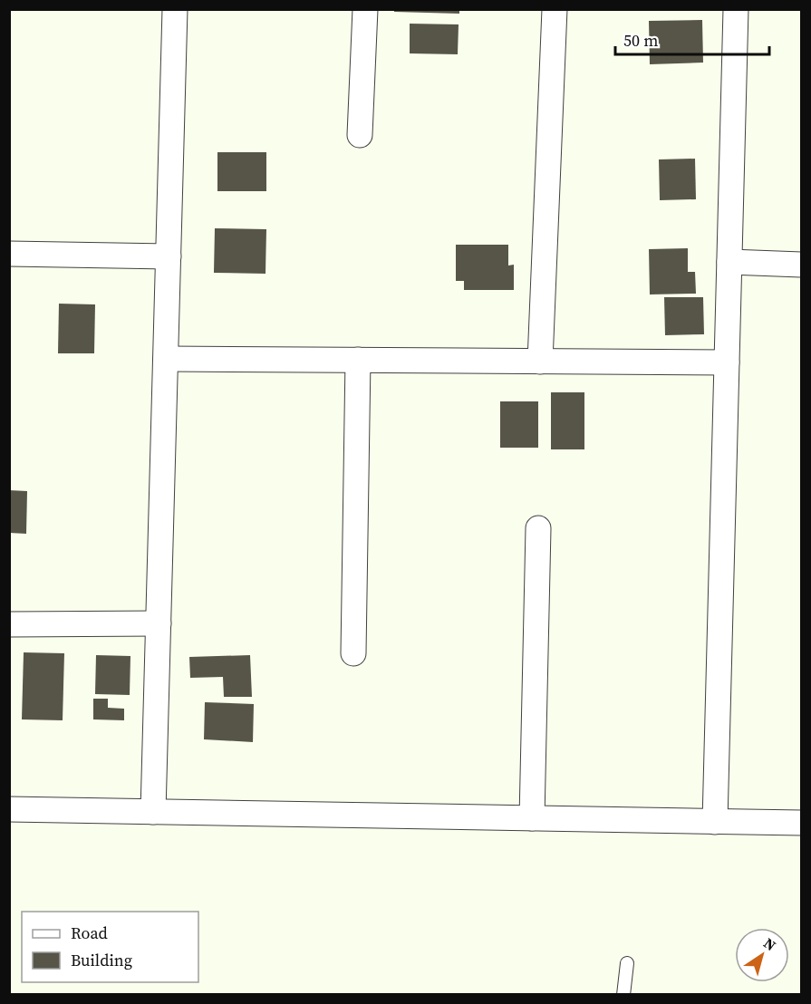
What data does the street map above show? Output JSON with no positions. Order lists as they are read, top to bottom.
{
  "legend": ["Road", "Building"],
  "scale_bar": "50 m",
  "north": "top right"
}
